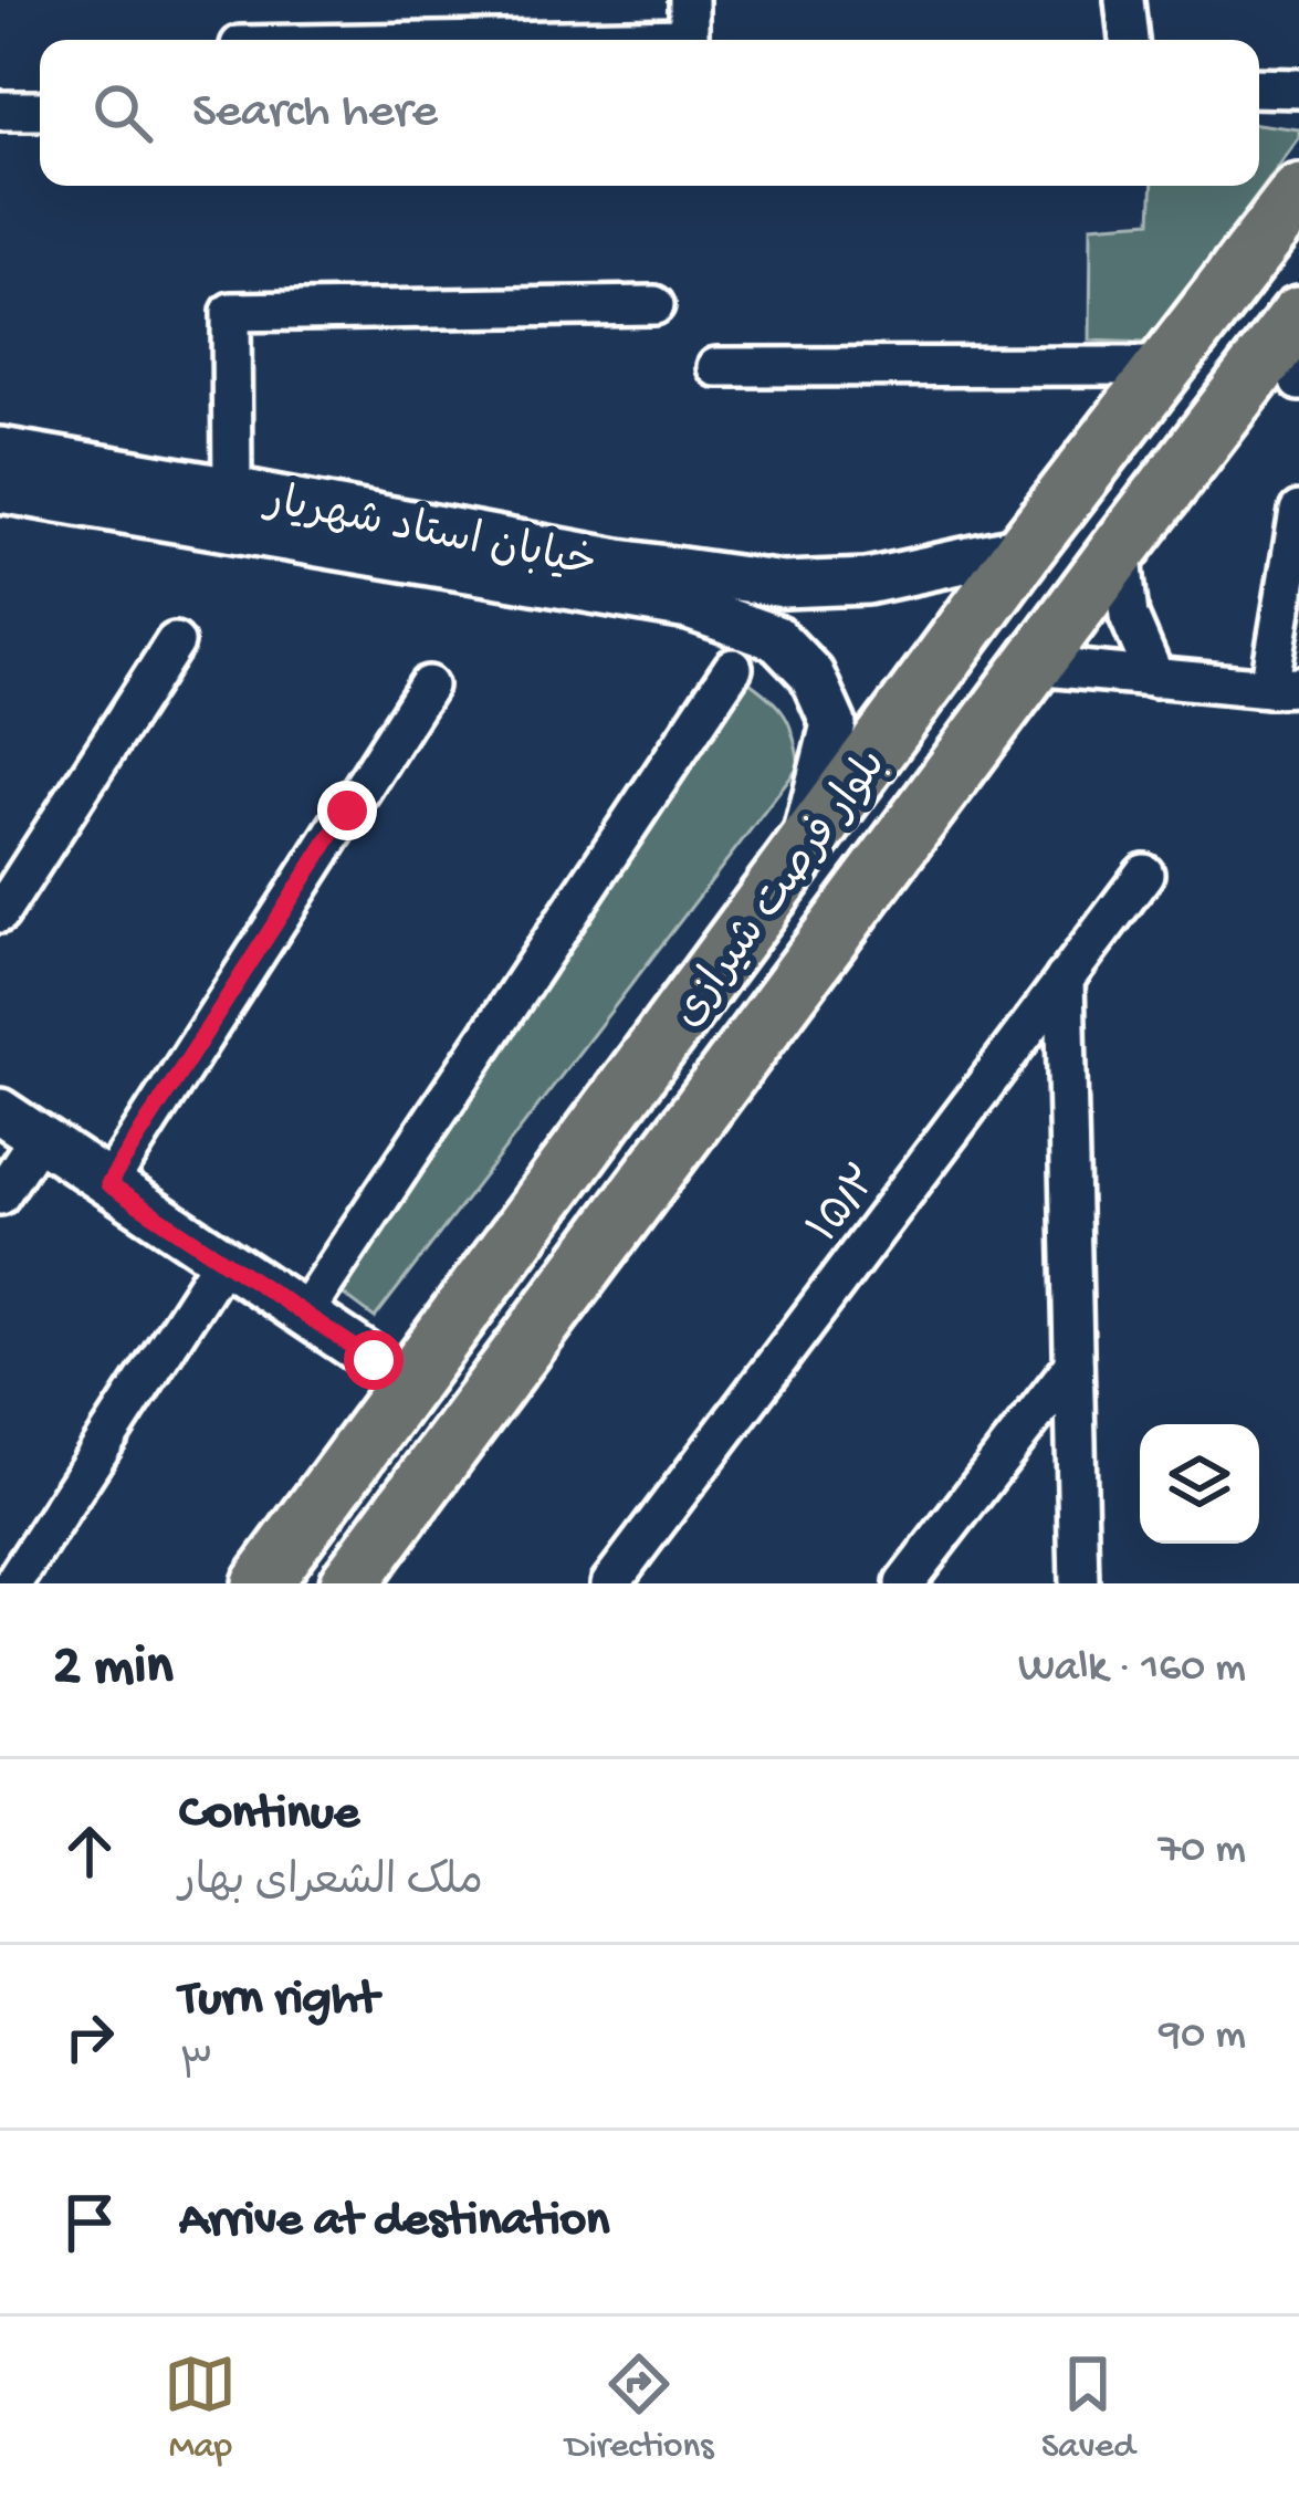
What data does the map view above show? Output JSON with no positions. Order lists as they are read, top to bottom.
{
  "streets": {
    "main road": ["بلوار فرصت شیرازی"],
    "street": ["خیابان استاد شهریار", "۱۵/۲"]
  },
  "crossings": [
    ["خیابان استاد شهریار", "بلوار فرصت شیرازی"]
  ],
  "page": {
    "search": "Search here",
    "heading": ["2 min", "Walk · 160 m"],
    "list": [
      ["Continue", "ملک الشعرای بهار", "70 m"],
      ["Turn right", "۳", "90 m"],
      "Arrive at destination"
    ],
    "nav": ["Map", "Directions", "Saved"]
  }
}
